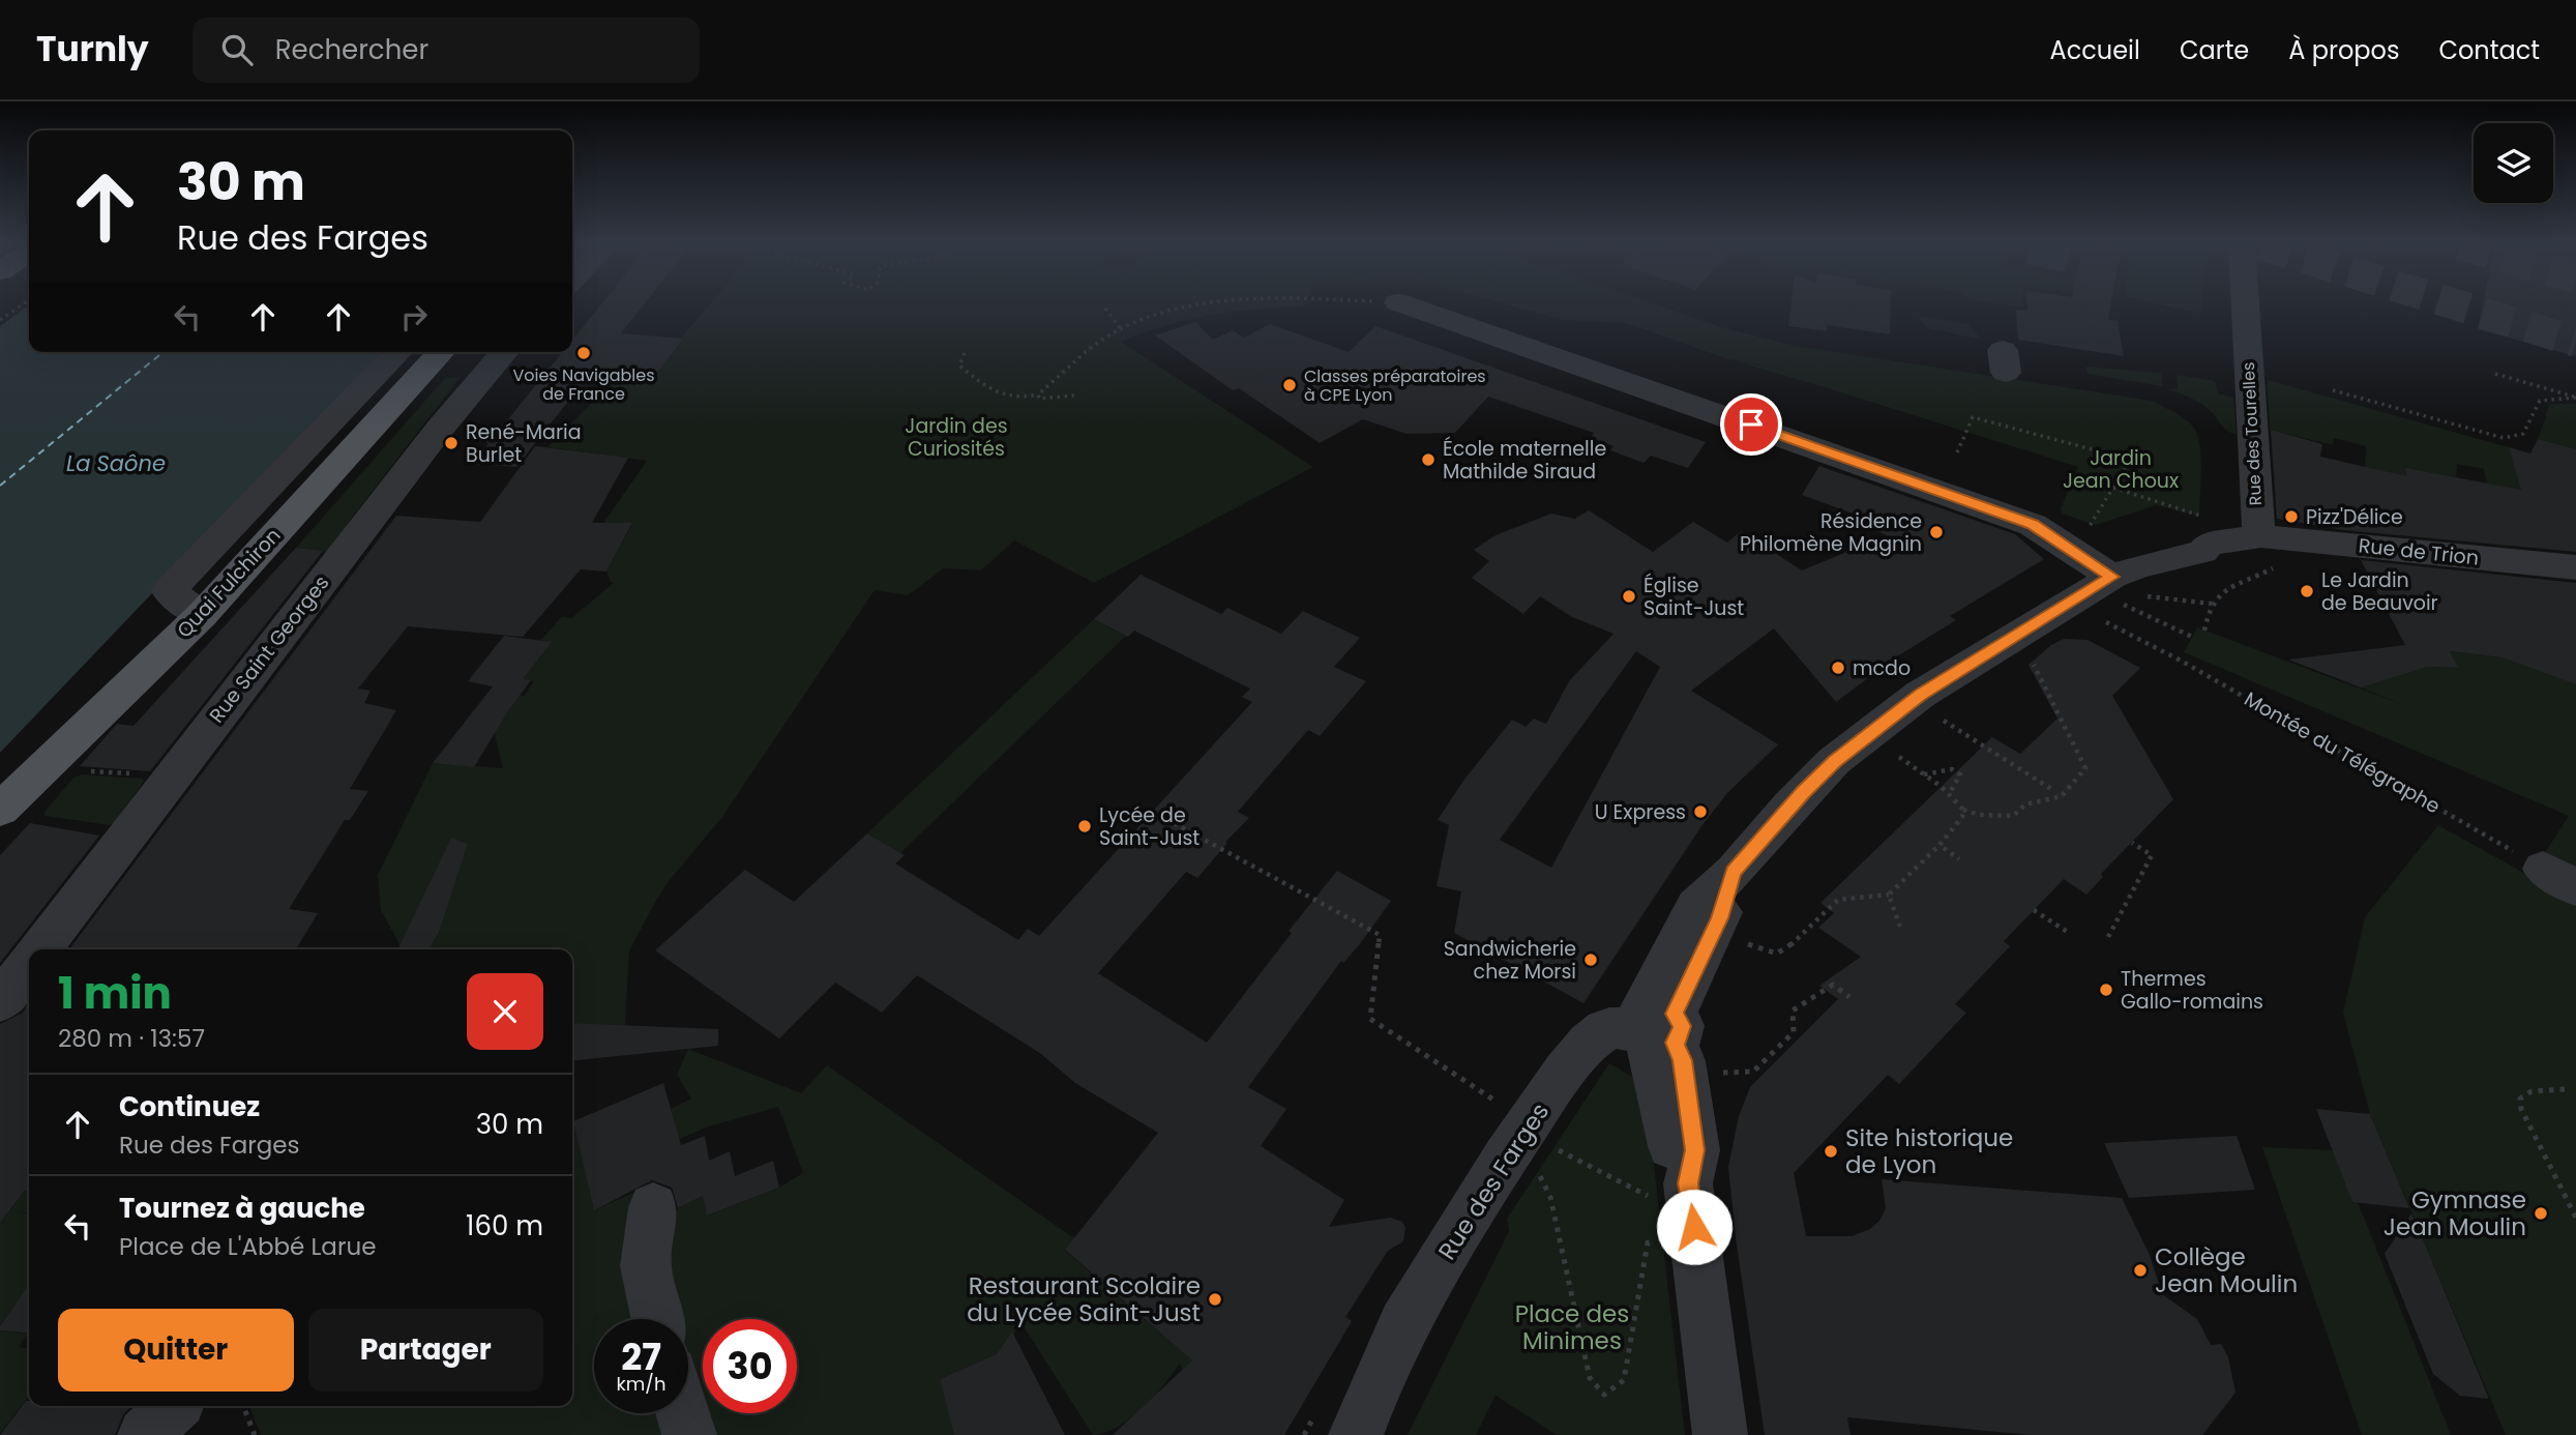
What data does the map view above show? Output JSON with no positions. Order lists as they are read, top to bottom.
{
  "streets": {
    "main road": ["Quai Fulchiron"],
    "street": [
      "Rue des Tourelles",
      "Rue de Trion",
      "Rue Saint Georges",
      "Rue des Farges"
    ],
    "path": ["Montée du Télégraphe"]
  },
  "crossings": [
    ["Rue des Tourelles", "Rue de Trion"]
  ],
  "water": ["La Saône"],
  "parks": ["Jardin des Curiosités", "Jardin Jean Choux", "Place des Minimes"],
  "places": [
    "Voies Navigables de France",
    "Classes préparatoires à CPE Lyon",
    "René-Maria Burlet",
    "École maternelle Mathilde Siraud",
    "Pizz'Délice",
    "Résidence Philomène Magnin",
    "Le Jardin de Beauvoir",
    "Église Saint-Just",
    "mcdo",
    "U Express",
    "Lycée de Saint-Just",
    "Sandwicherie chez Morsi",
    "Thermes Gallo-romains",
    "Site historique de Lyon",
    "Gymnase Jean Moulin",
    "Collège Jean Moulin",
    "Restaurant Scolaire du Lycée Saint-Just"
  ],
  "page": {
    "header": "Turnly",
    "search": "Rechercher",
    "nav": [
      "Accueil",
      "Carte",
      "À propos",
      "Contact"
    ],
    "turn": ["30 m", "Rue des Farges"],
    "heading": ["1 min", "280 m · 13:57"],
    "list": [
      {
        "name": "Continuez",
        "note": "Rue des Farges",
        "value": "30 m"
      },
      {
        "name": "Tournez à gauche",
        "note": "Place de L'Abbé Larue",
        "value": "160 m"
      }
    ],
    "buttons": ["Quitter", "Partager"],
    "speed": "27 km/h",
    "limit": "30"
  }
}
